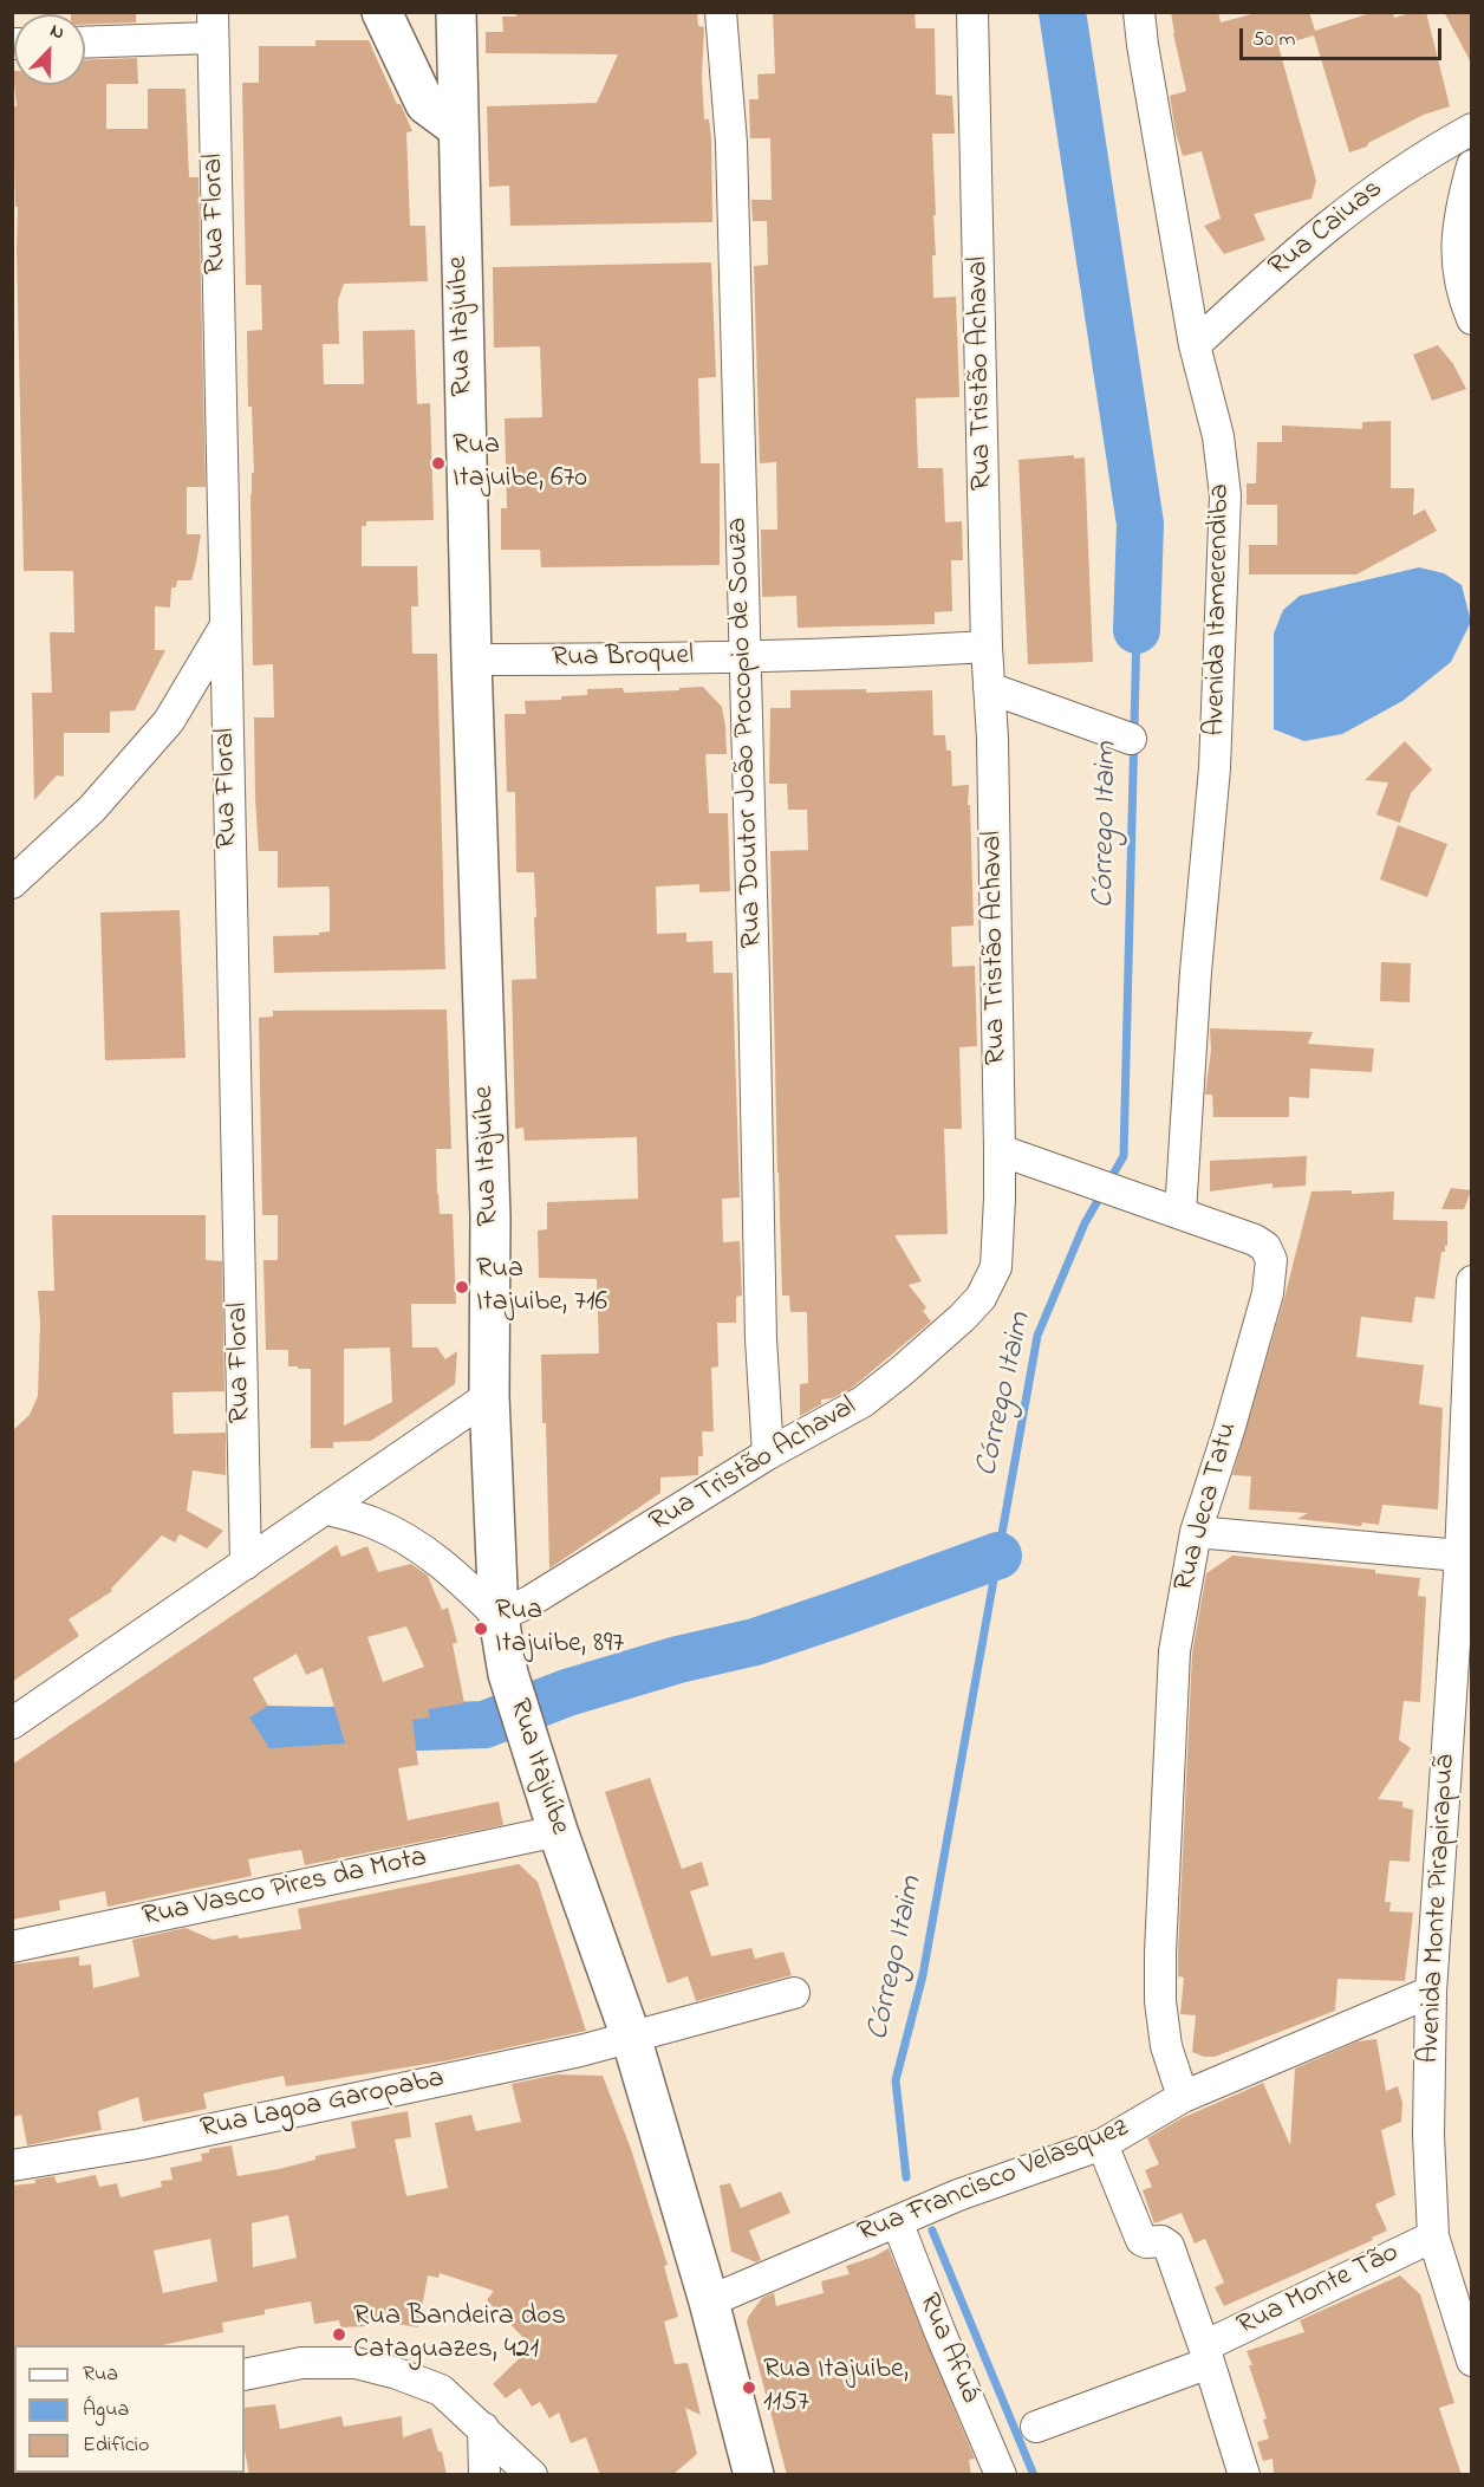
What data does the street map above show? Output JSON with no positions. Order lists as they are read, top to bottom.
{
  "streets": {
    "main road": ["Rua Itajuíbe"],
    "street": [
      "Rua Floral",
      "Rua Caiuas",
      "Rua Tristão Achaval",
      "Avenida Itamerendiba",
      "Rua Broquel",
      "Rua Doutor João Procopio de Souza",
      "Rua Jeca Tatu",
      "Rua Vasco Pires da Mota",
      "Avenida Monte Pirapirapuã",
      "Rua Lagoa Garopaba",
      "Rua Francisco Velasquez",
      "Rua Monte Tão",
      "Rua Afuá"
    ]
  },
  "crossings": [
    ["Rua Caiuas", "Avenida Itamerendiba"],
    ["Rua Itajuíbe", "Rua Tristão Achaval"],
    ["Rua Itajuíbe", "Rua Broquel"],
    ["Rua Itajuíbe", "Rua Vasco Pires da Mota"],
    ["Rua Itajuíbe", "Rua Lagoa Garopaba"],
    ["Rua Itajuíbe", "Rua Francisco Velasquez"],
    ["Rua Tristão Achaval", "Rua Broquel"],
    ["Rua Tristão Achaval", "Rua Doutor João Procopio de Souza"],
    ["Rua Tristão Achaval", "Rua Jeca Tatu"],
    ["Avenida Itamerendiba", "Rua Jeca Tatu"],
    ["Rua Broquel", "Rua Doutor João Procopio de Souza"],
    ["Rua Jeca Tatu", "Rua Francisco Velasquez"],
    ["Avenida Monte Pirapirapuã", "Rua Francisco Velasquez"],
    ["Avenida Monte Pirapirapuã", "Rua Monte Tão"],
    ["Rua Francisco Velasquez", "Rua Monte Tão"],
    ["Rua Francisco Velasquez", "Rua Afuá"]
  ],
  "water": ["Córrego Itaim"],
  "places": [
    "Rua Itajuibe, 670",
    "Rua Itajuibe, 716",
    "Rua Itajuibe, 897",
    "Rua Bandeira dos Cataguazes, 421",
    "Rua Itajuibe, 1157"
  ],
  "legend": ["Rua", "Água", "Edifício"],
  "scale_bar": "50 m",
  "north": "top right"
}
